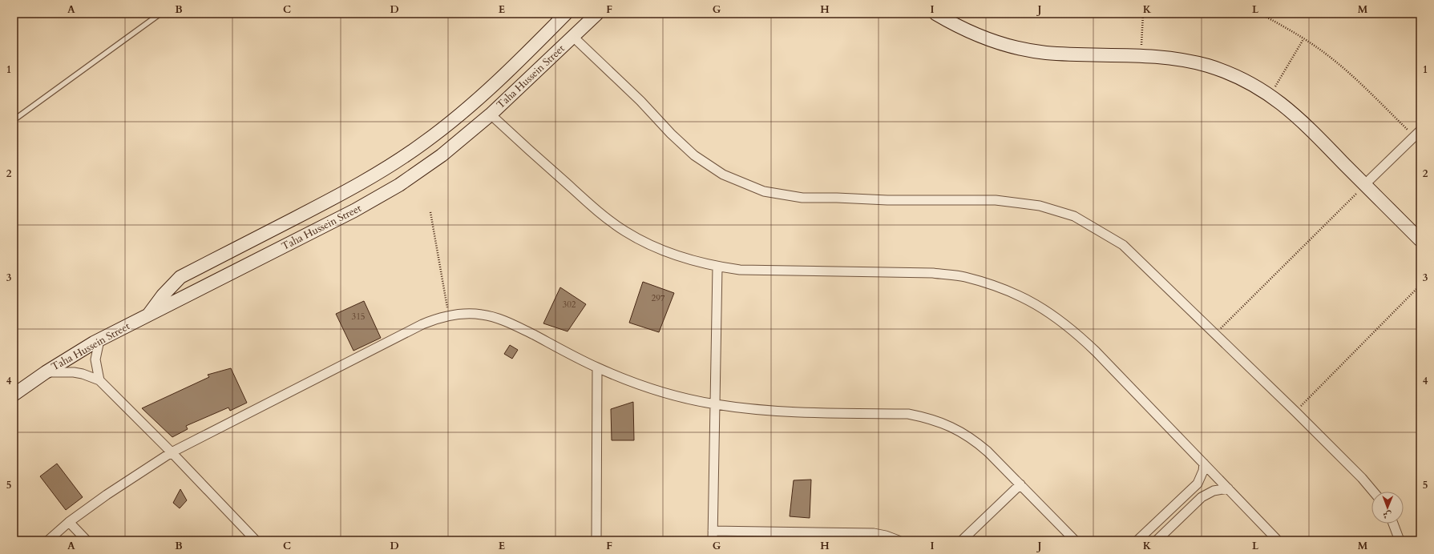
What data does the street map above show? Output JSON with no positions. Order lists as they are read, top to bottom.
{
  "streets": {
    "main road": ["Taha Hussein Street"]
  },
  "house_numbers": ["297", "302", "315"],
  "north": "bottom",
  "grid": {
    "columns": [
      "A",
      "B",
      "C",
      "D",
      "E",
      "F",
      "G",
      "H",
      "I",
      "J",
      "K",
      "L",
      "M"
    ],
    "rows": [
      "1",
      "2",
      "3",
      "4",
      "5"
    ]
  }
}
